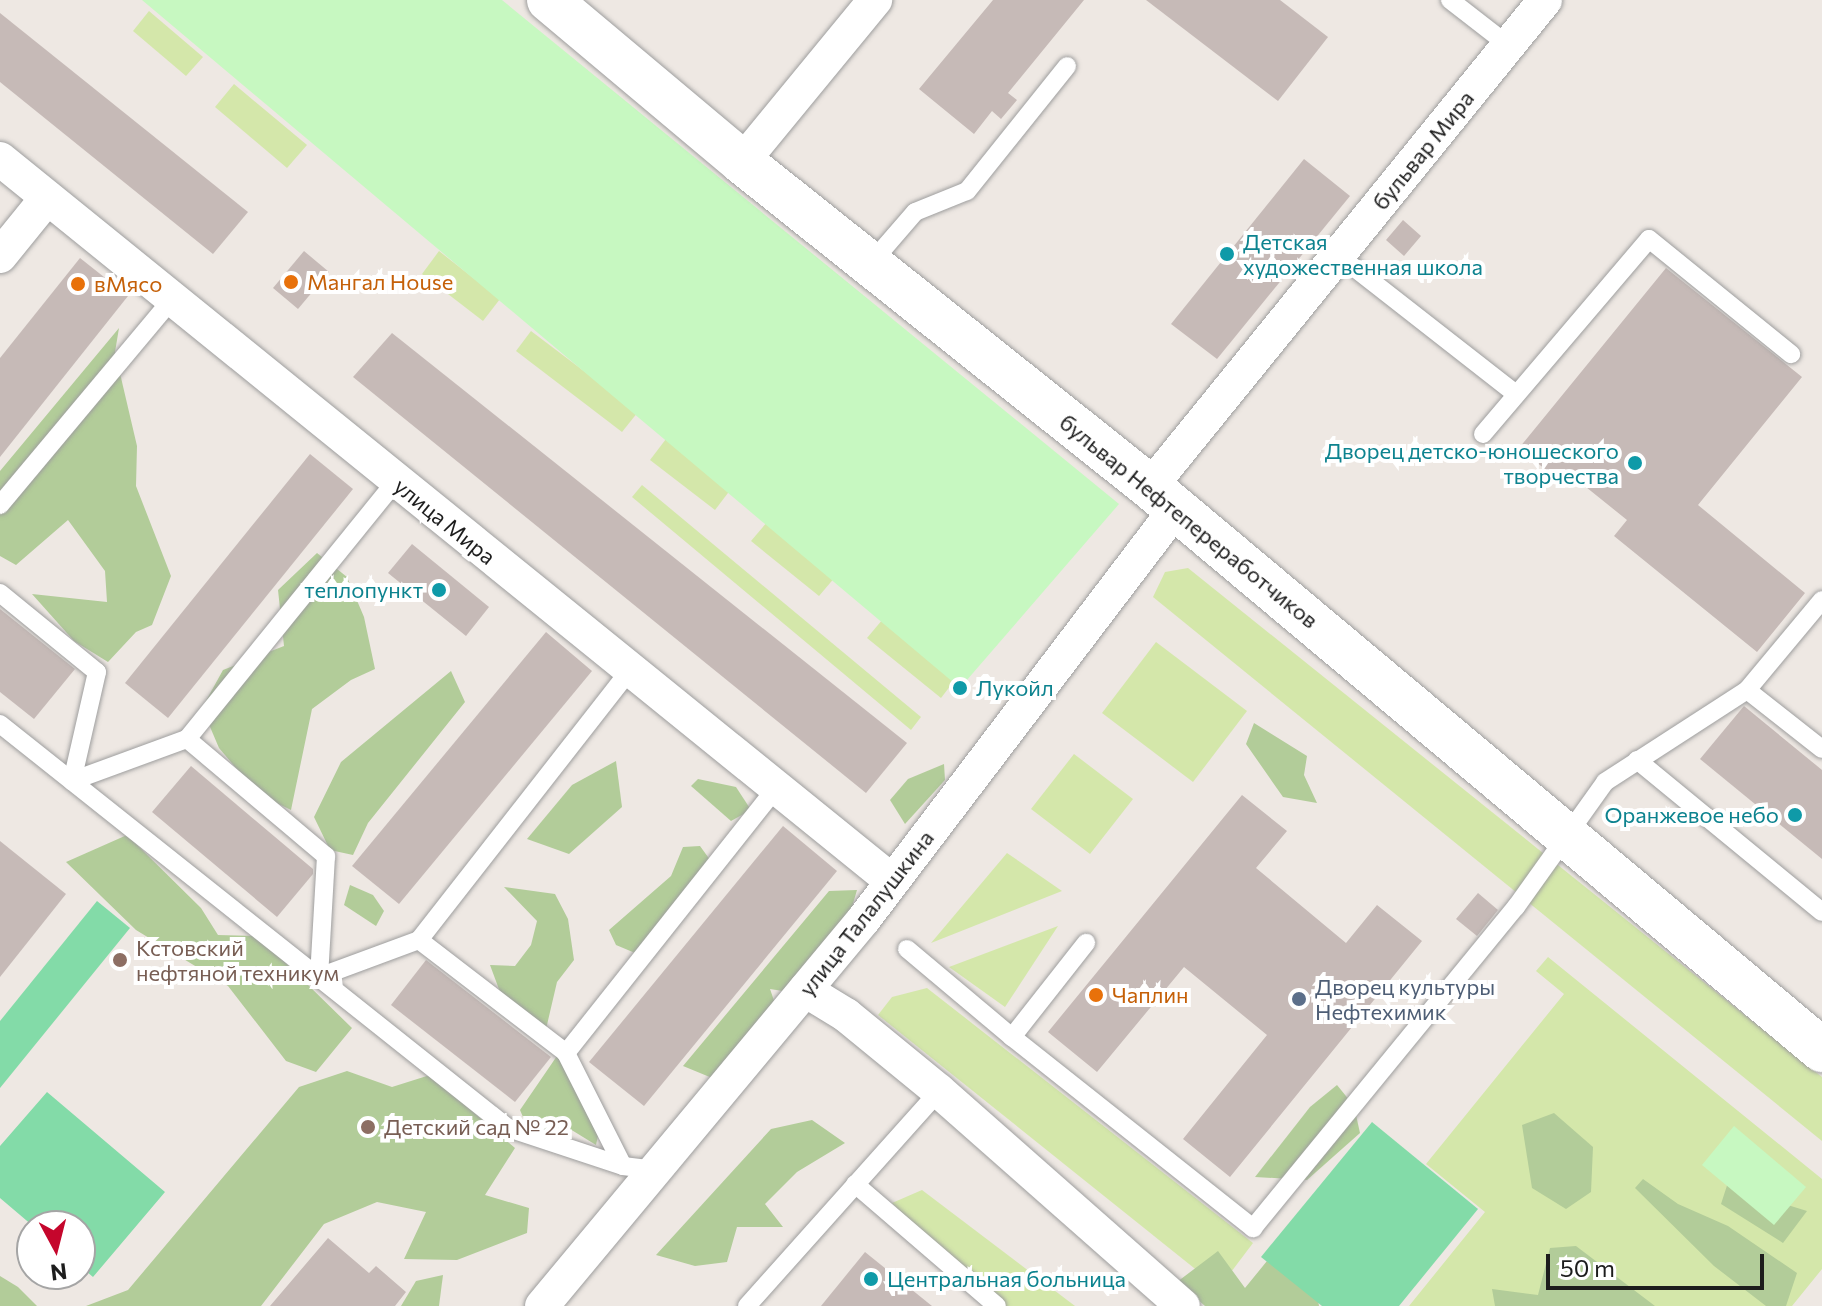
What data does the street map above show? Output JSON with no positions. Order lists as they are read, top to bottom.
{
  "streets": {
    "street": [
      "бульвар Мира",
      "улица Мира",
      "бульвар Нефтепереработчиков",
      "улица Талалушкина"
    ]
  },
  "crossings": [
    ["бульвар Мира", "бульвар Нефтепереработчиков"],
    ["бульвар Мира", "улица Талалушкина"],
    ["улица Мира", "улица Талалушкина"],
    ["бульвар Нефтепереработчиков", "улица Талалушкина"]
  ],
  "places": [
    "Детская художественная школа",
    "Мангал House",
    "вМясо",
    "Дворец детско-юношеского творчества",
    "теплопункт",
    "Лукойл",
    "Оранжевое небо",
    "Кстовский нефтяной техникум",
    "Чаплин",
    "Дворец культуры Нефтехимик",
    "Детский сад № 22",
    "Центральная больница"
  ],
  "scale_bar": "50 m",
  "north": "bottom"
}
